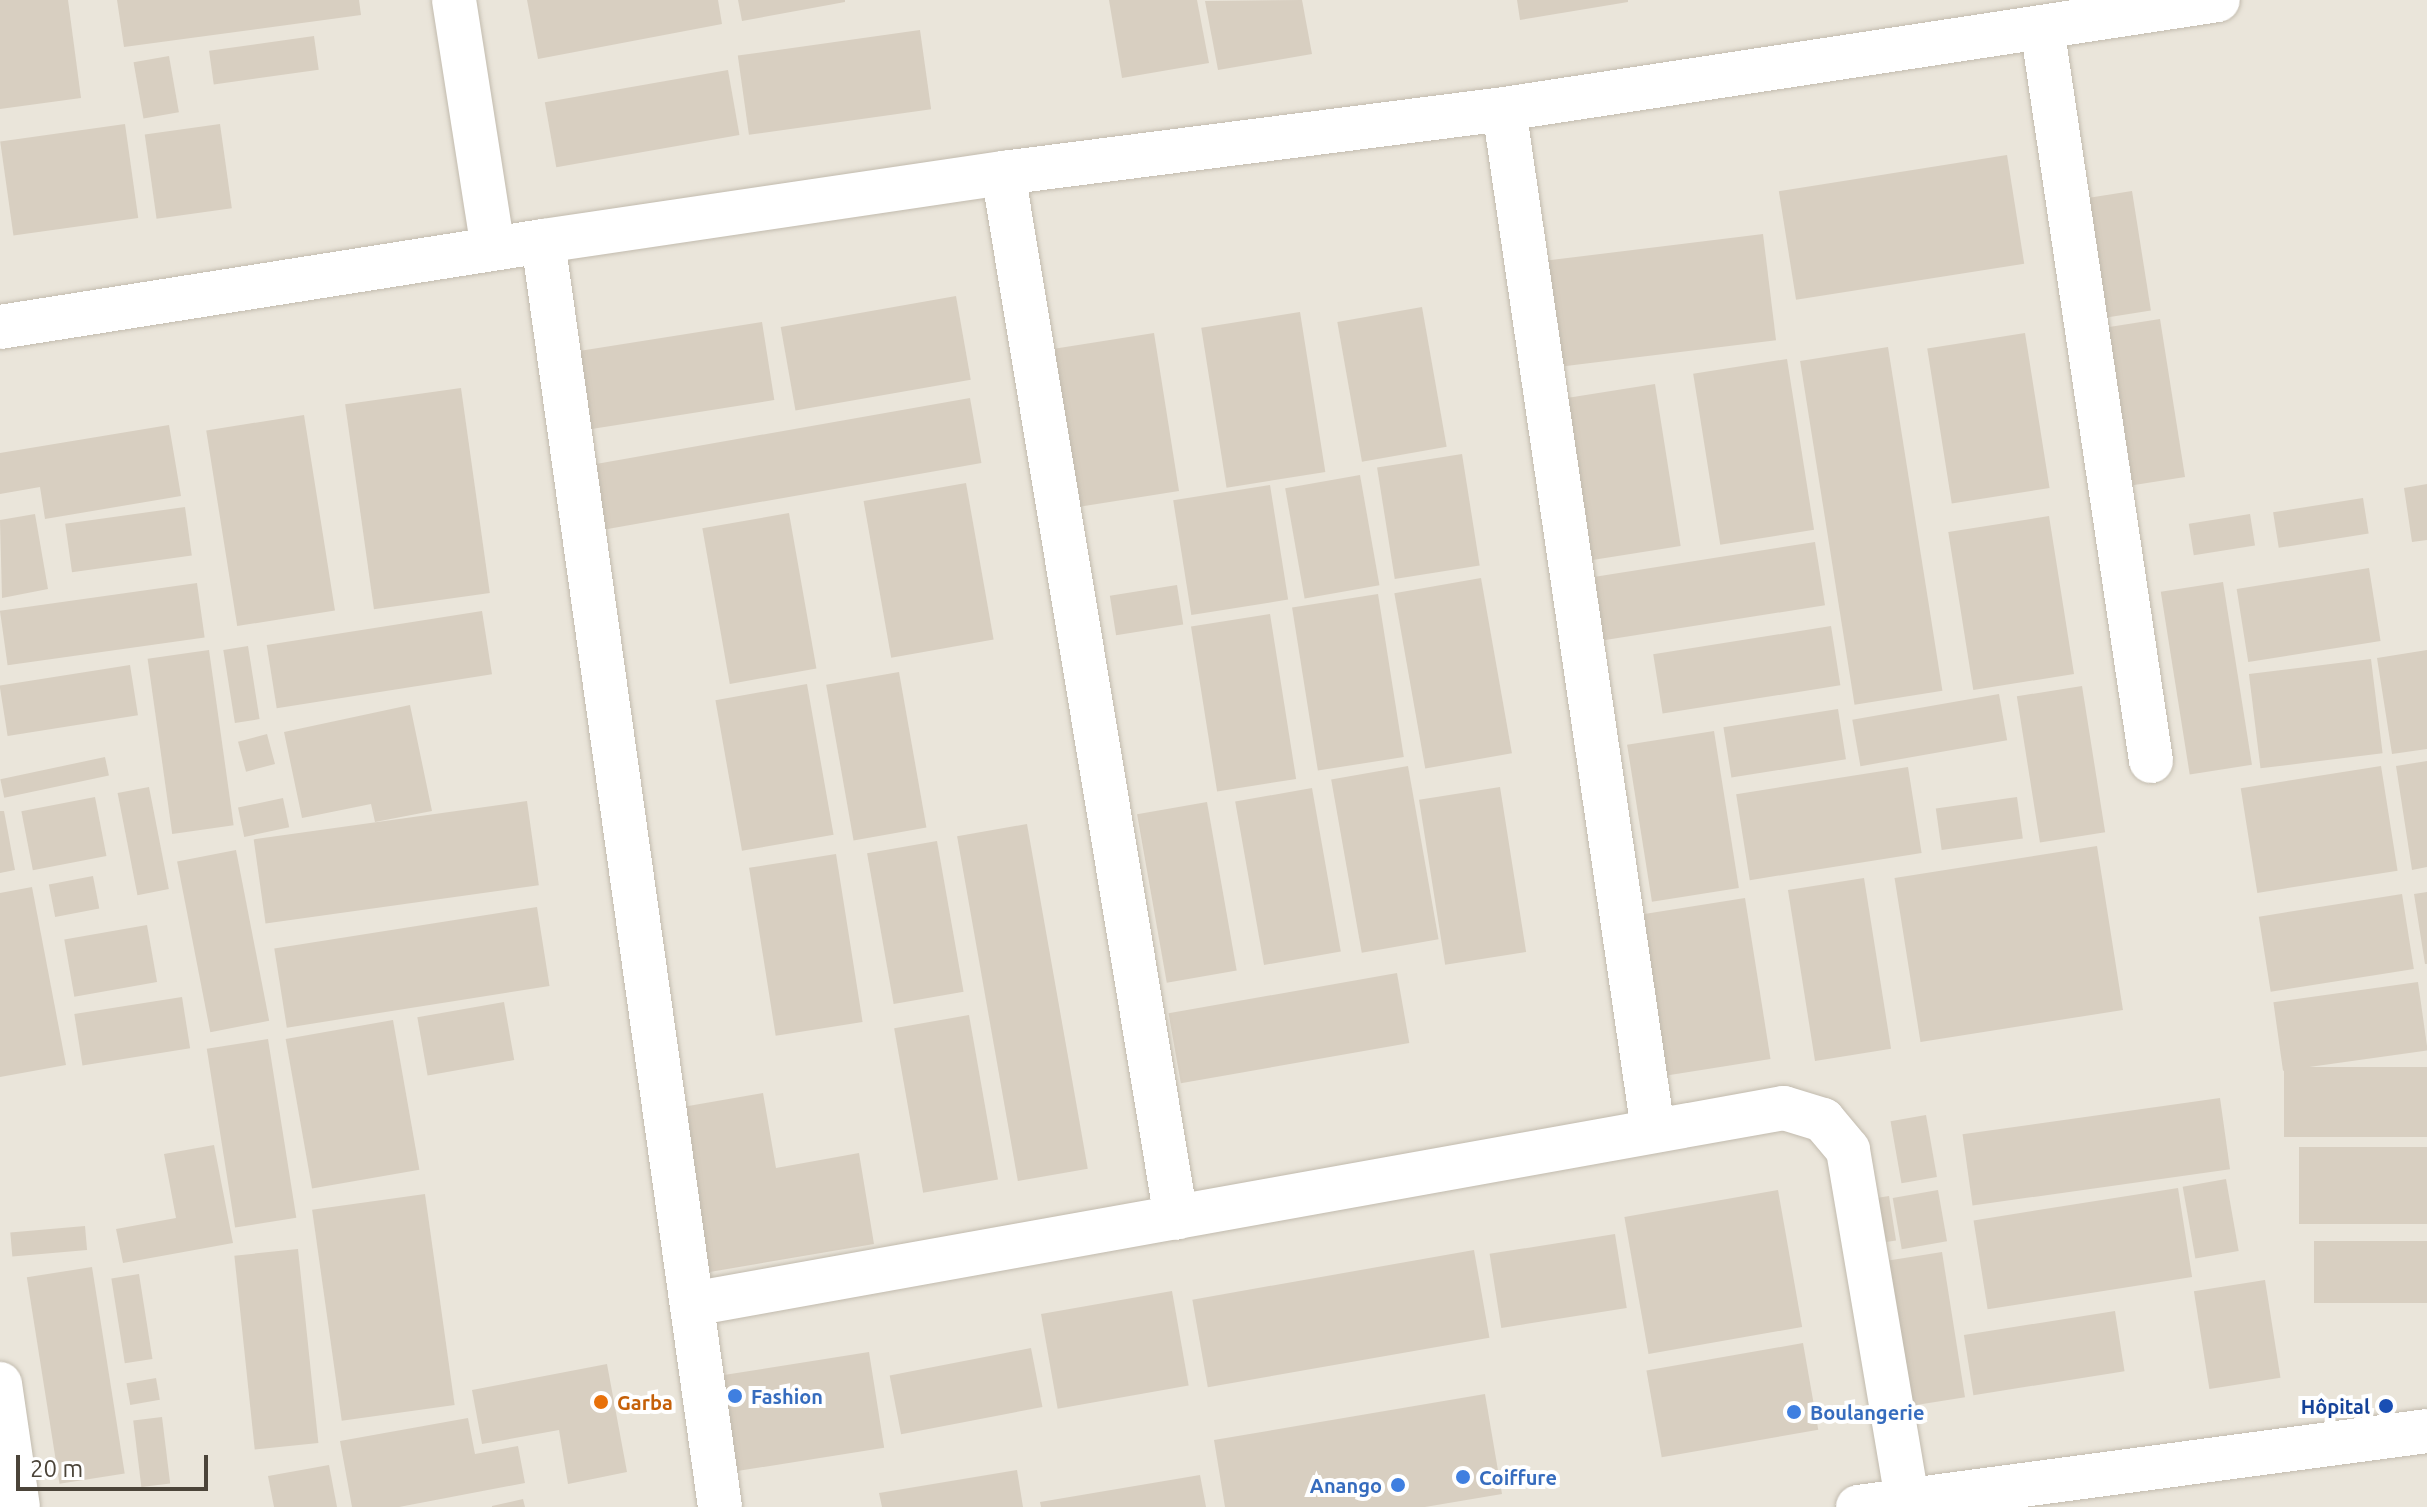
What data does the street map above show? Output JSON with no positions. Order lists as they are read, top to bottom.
{
  "places": [
    "Fashion",
    "Garba",
    "Hôpital",
    "Boulangerie",
    "Coiffure",
    "Anango"
  ],
  "scale_bar": "20 m"
}
